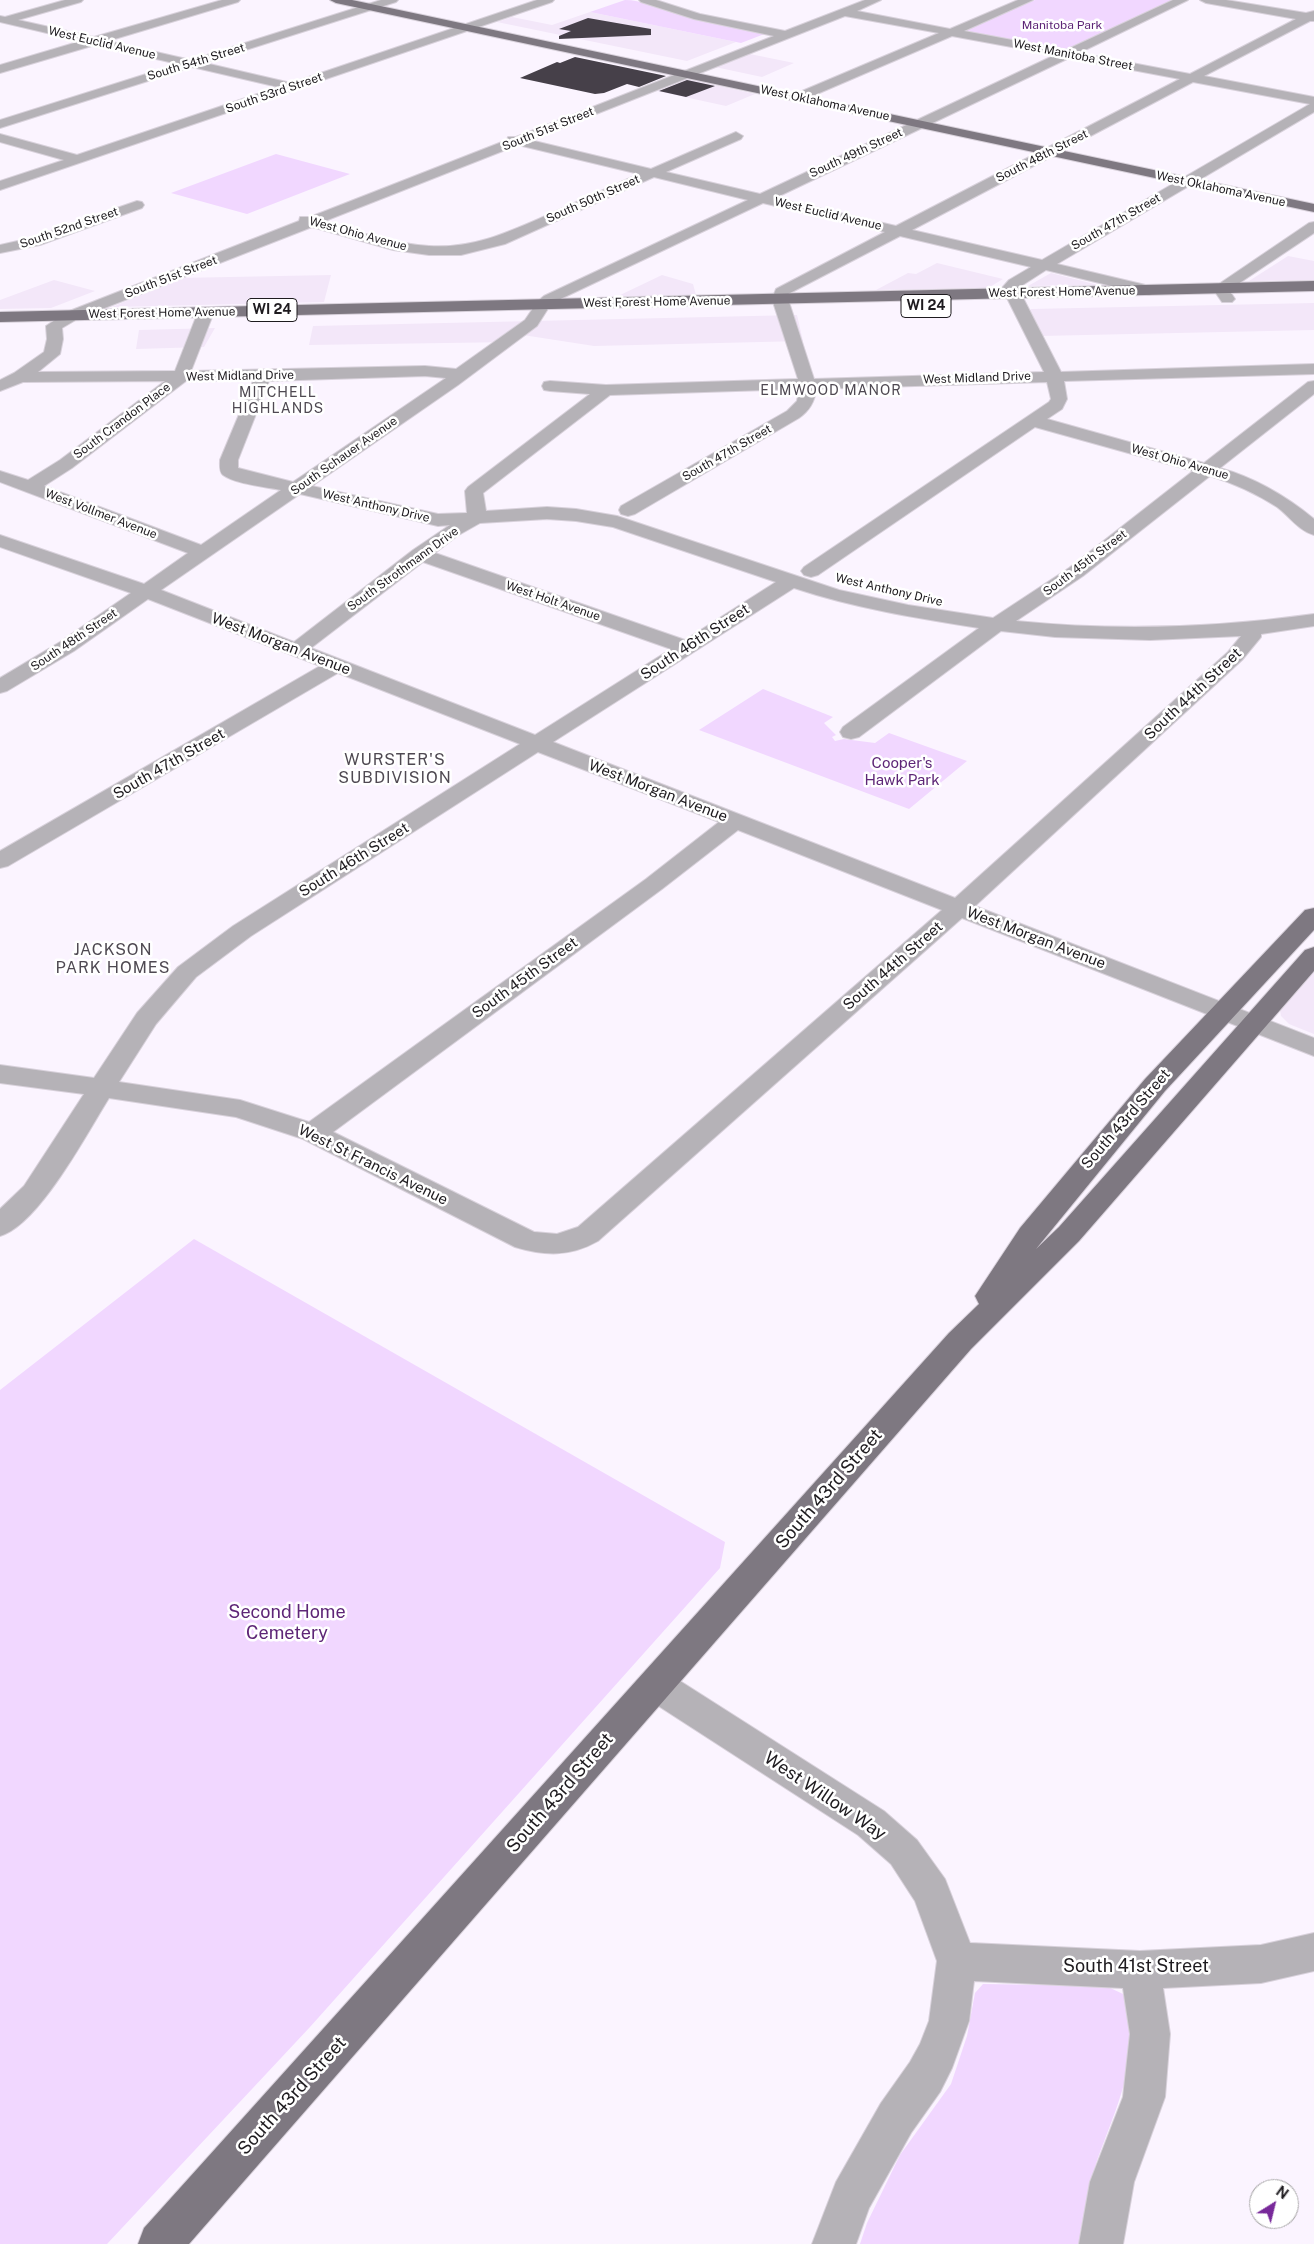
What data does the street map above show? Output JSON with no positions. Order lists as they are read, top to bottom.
{
  "streets": {
    "main road": [
      "West Oklahoma Avenue",
      "West Forest Home Avenue",
      "WI 24",
      "South 43rd Street"
    ],
    "street": [
      "West Euclid Avenue",
      "West Manitoba Street",
      "South 54th Street",
      "South 53rd Street",
      "South 51st Street",
      "South 49th Street",
      "South 48th Street",
      "South 50th Street",
      "South 47th Street",
      "South 52nd Street",
      "West Ohio Avenue",
      "West Midland Drive",
      "South Crandon Place",
      "South Schauer Avenue",
      "West Anthony Drive",
      "West Vollmer Avenue",
      "South 45th Street",
      "South Strothmann Drive",
      "West Holt Avenue",
      "South 46th Street",
      "West Morgan Avenue",
      "South 44th Street",
      "West St Francis Avenue",
      "West Willow Way",
      "South 41st Street"
    ]
  },
  "crossings": [
    ["West Euclid Avenue", "South 54th Street"],
    ["West Euclid Avenue", "South 53rd Street"],
    ["West Euclid Avenue", "South 51st Street"],
    ["West Euclid Avenue", "South 49th Street"],
    ["West Euclid Avenue", "South 48th Street"],
    ["West Euclid Avenue", "South 50th Street"],
    ["West Euclid Avenue", "South 47th Street"],
    ["West Euclid Avenue", "West Forest Home Avenue"],
    ["West Manitoba Street", "South 51st Street"],
    ["West Manitoba Street", "South 49th Street"],
    ["West Manitoba Street", "South 48th Street"],
    ["South 54th Street", "West Oklahoma Avenue"],
    ["South 53rd Street", "West Oklahoma Avenue"],
    ["West Oklahoma Avenue", "South 51st Street"],
    ["West Oklahoma Avenue", "South 49th Street"],
    ["West Oklahoma Avenue", "South 48th Street"],
    ["West Oklahoma Avenue", "South 47th Street"],
    ["South 51st Street", "West Ohio Avenue"],
    ["South 51st Street", "West Forest Home Avenue"],
    ["South 49th Street", "West Forest Home Avenue"],
    ["South 49th Street", "South Schauer Avenue"],
    ["South 48th Street", "West Forest Home Avenue"],
    ["South 48th Street", "South Schauer Avenue"],
    ["South 48th Street", "West Morgan Avenue"],
    ["South 50th Street", "West Ohio Avenue"],
    ["South 47th Street", "West Forest Home Avenue"],
    ["South 47th Street", "West Midland Drive"],
    ["South 47th Street", "West Anthony Drive"],
    ["South 47th Street", "West Morgan Avenue"],
    ["West Ohio Avenue", "South 45th Street"],
    ["West Forest Home Avenue", "South Crandon Place"],
    ["West Forest Home Avenue", "South Schauer Avenue"],
    ["West Midland Drive", "South Crandon Place"],
    ["West Midland Drive", "South Schauer Avenue"],
    ["West Midland Drive", "West Anthony Drive"],
    ["West Midland Drive", "South Strothmann Drive"],
    ["South Crandon Place", "West Vollmer Avenue"],
    ["South Schauer Avenue", "West Anthony Drive"],
    ["South Schauer Avenue", "West Vollmer Avenue"],
    ["South Schauer Avenue", "West Morgan Avenue"],
    ["West Anthony Drive", "South 45th Street"],
    ["West Anthony Drive", "South Strothmann Drive"],
    ["West Anthony Drive", "South 46th Street"],
    ["West Anthony Drive", "South 44th Street"],
    ["South 45th Street", "West Morgan Avenue"],
    ["South 45th Street", "West St Francis Avenue"],
    ["South Strothmann Drive", "West Holt Avenue"],
    ["South Strothmann Drive", "West Morgan Avenue"],
    ["West Holt Avenue", "South 46th Street"],
    ["South 46th Street", "West Morgan Avenue"],
    ["South 46th Street", "West St Francis Avenue"],
    ["West Morgan Avenue", "South 44th Street"],
    ["West Morgan Avenue", "South 43rd Street"],
    ["South 44th Street", "West St Francis Avenue"],
    ["South 43rd Street", "West Willow Way"],
    ["West Willow Way", "South 41st Street"]
  ],
  "districts": [
    "ELMWOOD MANOR",
    "MITCHELL HIGHLANDS",
    "WURSTER'S SUBDIVISION",
    "JACKSON PARK HOMES"
  ],
  "parks": ["Manitoba Park", "Cooper's Hawk Park", "Second Home Cemetery"],
  "north": "top right"
}
